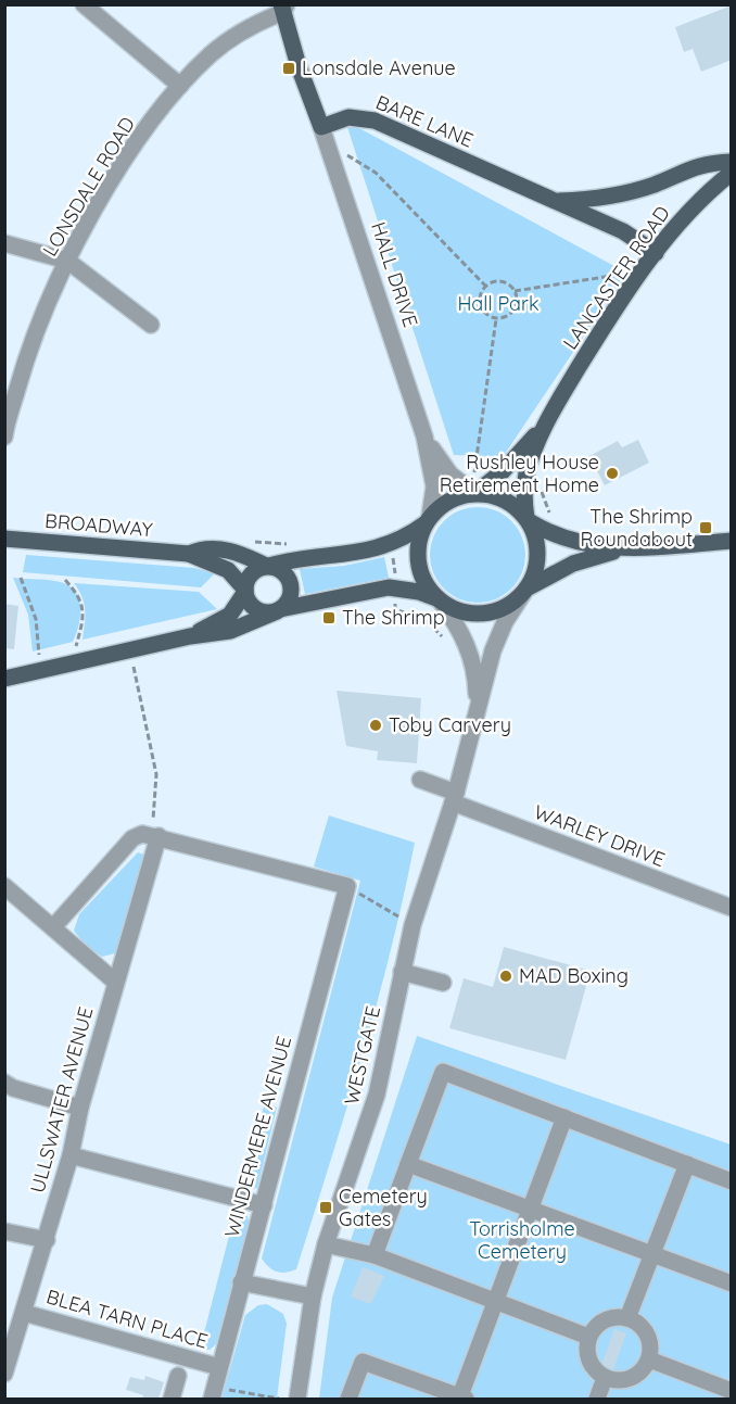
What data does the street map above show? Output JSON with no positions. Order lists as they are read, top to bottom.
{
  "streets": {
    "main road": ["BARE LANE", "LANCASTER ROAD", "BROADWAY"],
    "street": [
      "LONSDALE ROAD",
      "HALL DRIVE",
      "WARLEY DRIVE",
      "WESTGATE",
      "ULLSWATER AVENUE",
      "WINDERMERE AVENUE",
      "BLEA TARN PLACE"
    ]
  },
  "crossings": [
    ["BARE LANE", "HALL DRIVE"],
    ["BARE LANE", "LANCASTER ROAD"],
    ["HALL DRIVE", "LANCASTER ROAD"],
    ["HALL DRIVE", "WESTGATE"],
    ["LANCASTER ROAD", "WESTGATE"],
    ["WARLEY DRIVE", "WESTGATE"],
    ["ULLSWATER AVENUE", "BLEA TARN PLACE"],
    ["WINDERMERE AVENUE", "BLEA TARN PLACE"]
  ],
  "parks": ["Hall Park", "Torrisholme Cemetery"],
  "places": {
    "transit": [
      "Lonsdale Avenue",
      "The Shrimp Roundabout",
      "The Shrimp",
      "Cemetery Gates"
    ],
    "other": ["Rushley House Retirement Home", "Toby Carvery", "MAD Boxing"]
  }
}
